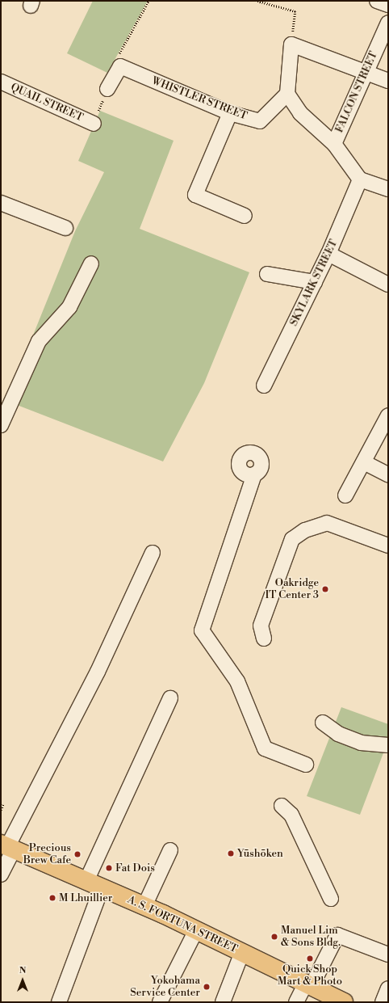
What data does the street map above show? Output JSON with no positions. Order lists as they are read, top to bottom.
{
  "streets": {
    "main road": ["A. S. FORTUNA STREET"],
    "street": [
      "FALCON STREET",
      "WHISTLER STREET",
      "QUAIL STREET",
      "SKYLARK STREET"
    ]
  },
  "places": [
    "Oakridge IT Center 3",
    "Yūshōken",
    "Precious Brew Cafe",
    "Fat Dois",
    "M Lhuillier",
    "Manuel Lim & Sons Bldg.",
    "Quick Shop Mart & Photo",
    "Yokohama Service Center"
  ],
  "north": "top"
}
